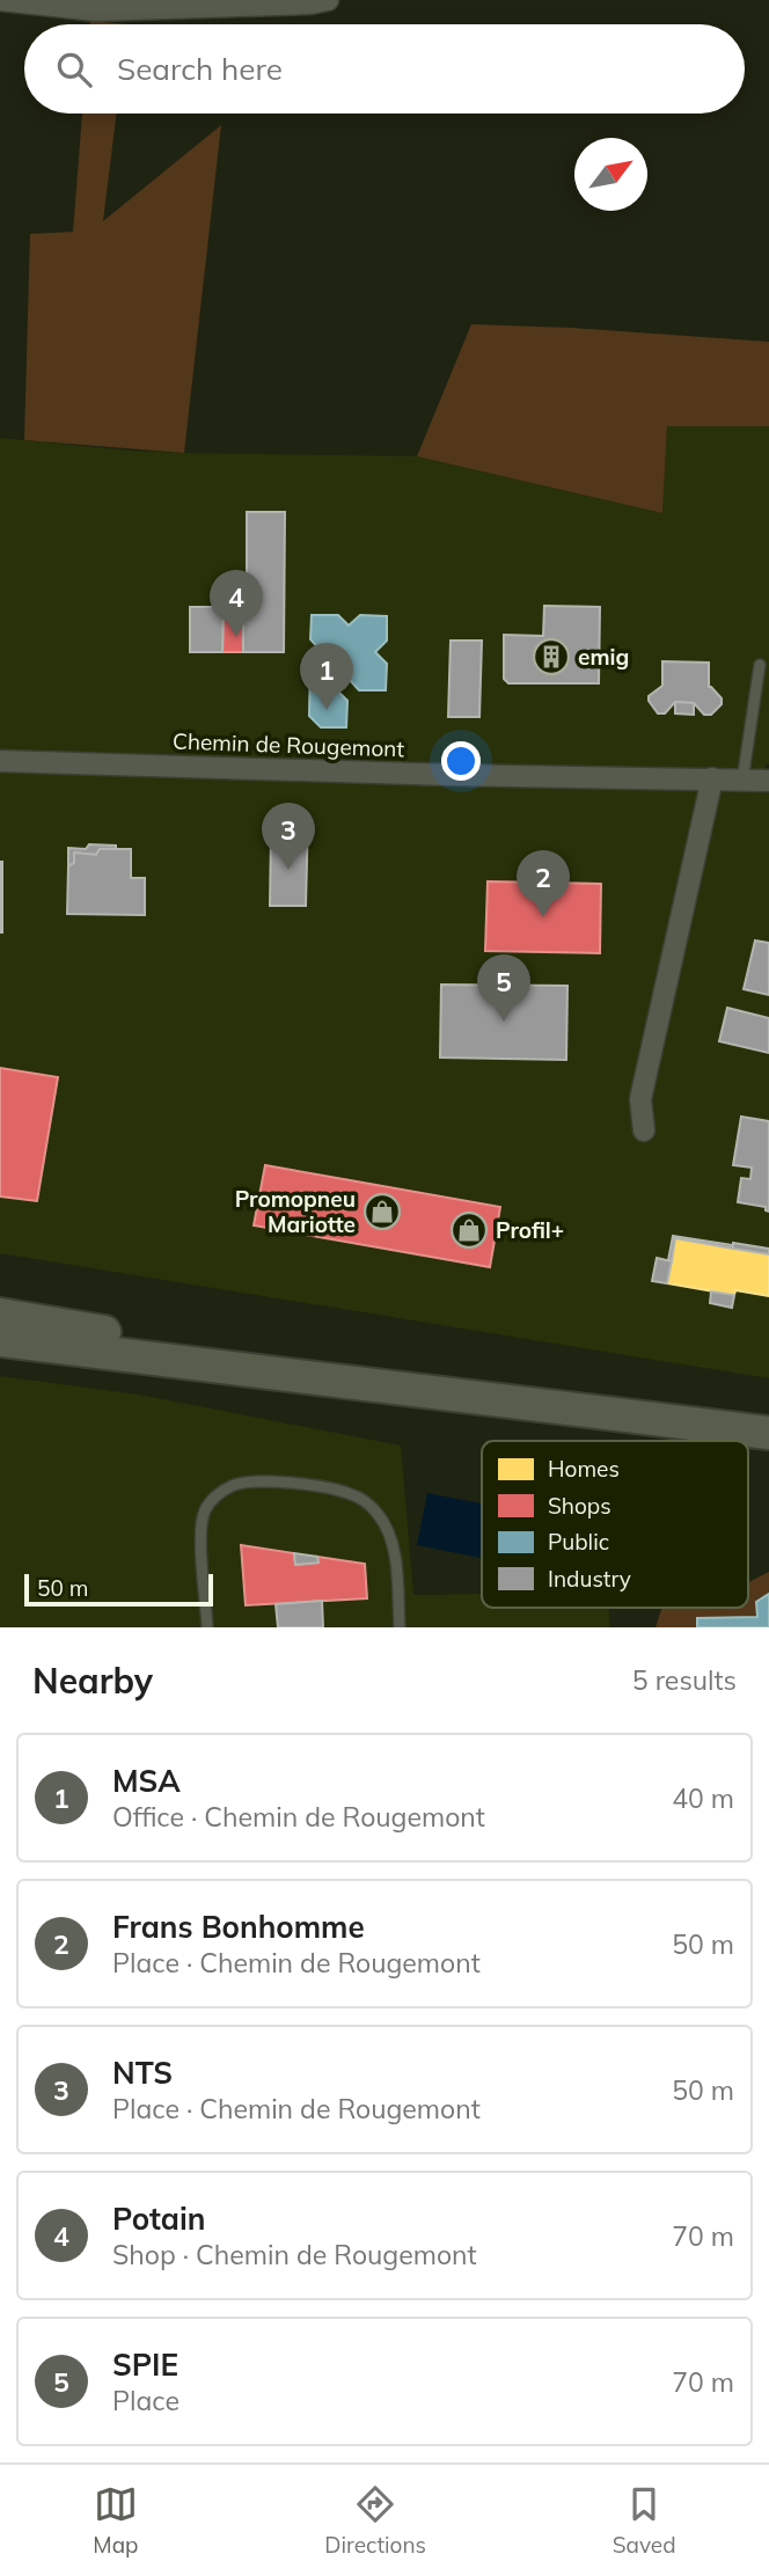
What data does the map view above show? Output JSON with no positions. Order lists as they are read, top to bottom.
{
  "streets": {
    "street": ["Chemin de Rougemont"]
  },
  "places": {
    "building": ["emig"],
    "shop": ["Promopneu Mariotte", "Profil+"]
  },
  "legend": [
    "Homes",
    "Shops",
    "Public",
    "Industry"
  ],
  "scale_bar": "50 m",
  "north": "top right",
  "page": {
    "search": "Search here",
    "pins": [
      "4",
      "1",
      "3",
      "2",
      "5"
    ],
    "scale": "50 m",
    "heading": ["Nearby", "5 results"],
    "list": [
      {
        "mark": "1",
        "name": "MSA",
        "note": "Office · Chemin de Rougemont",
        "value": "40 m"
      },
      {
        "mark": "2",
        "name": "Frans Bonhomme",
        "note": "Place · Chemin de Rougemont",
        "value": "50 m"
      },
      {
        "mark": "3",
        "name": "NTS",
        "note": "Place · Chemin de Rougemont",
        "value": "50 m"
      },
      {
        "mark": "4",
        "name": "Potain",
        "note": "Shop · Chemin de Rougemont",
        "value": "70 m"
      },
      {
        "mark": "5",
        "name": "SPIE",
        "note": "Place",
        "value": "70 m"
      }
    ],
    "nav": ["Map", "Directions", "Saved"]
  }
}
